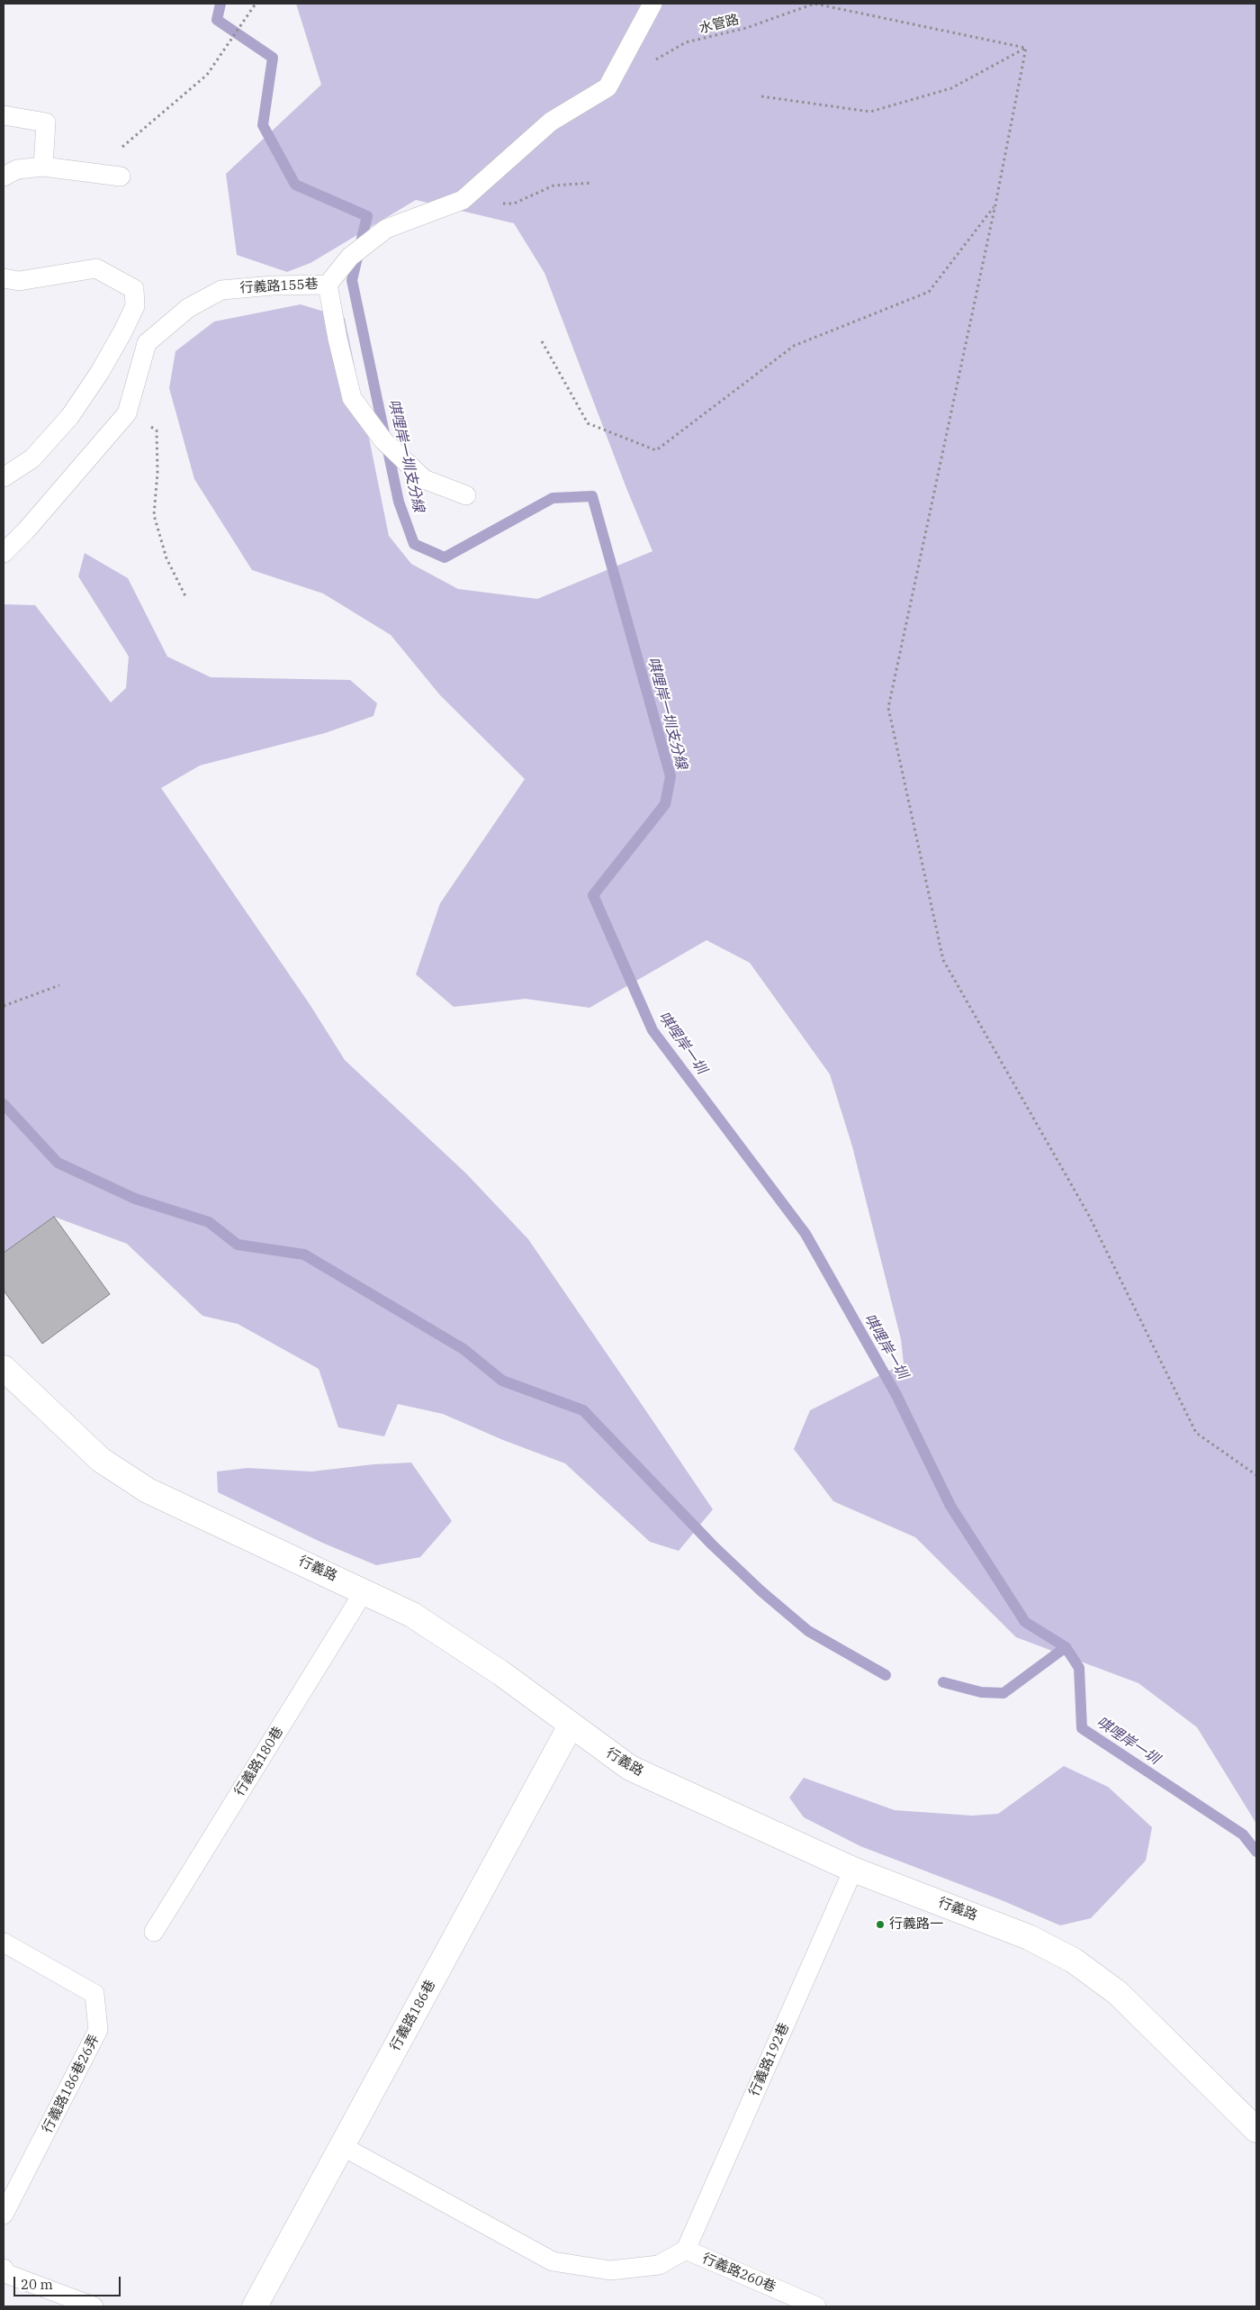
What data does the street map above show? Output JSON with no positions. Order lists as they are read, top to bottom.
{
  "streets": {
    "street": ["行義路", "行義路186巷"],
    "lane": [
      "行義路155巷",
      "行義路180巷",
      "行義路192巷",
      "行義路186巷26弄",
      "行義路260巷"
    ],
    "path": ["水管路"]
  },
  "crossings": [
    ["行義路", "行義路180巷"],
    ["行義路", "行義路186巷"],
    ["行義路", "行義路192巷"],
    ["行義路192巷", "行義路260巷"]
  ],
  "water": ["唭哩岸一圳支分線", "唭哩岸一圳"],
  "places": ["行義路一"],
  "scale_bar": "20 m"
}
